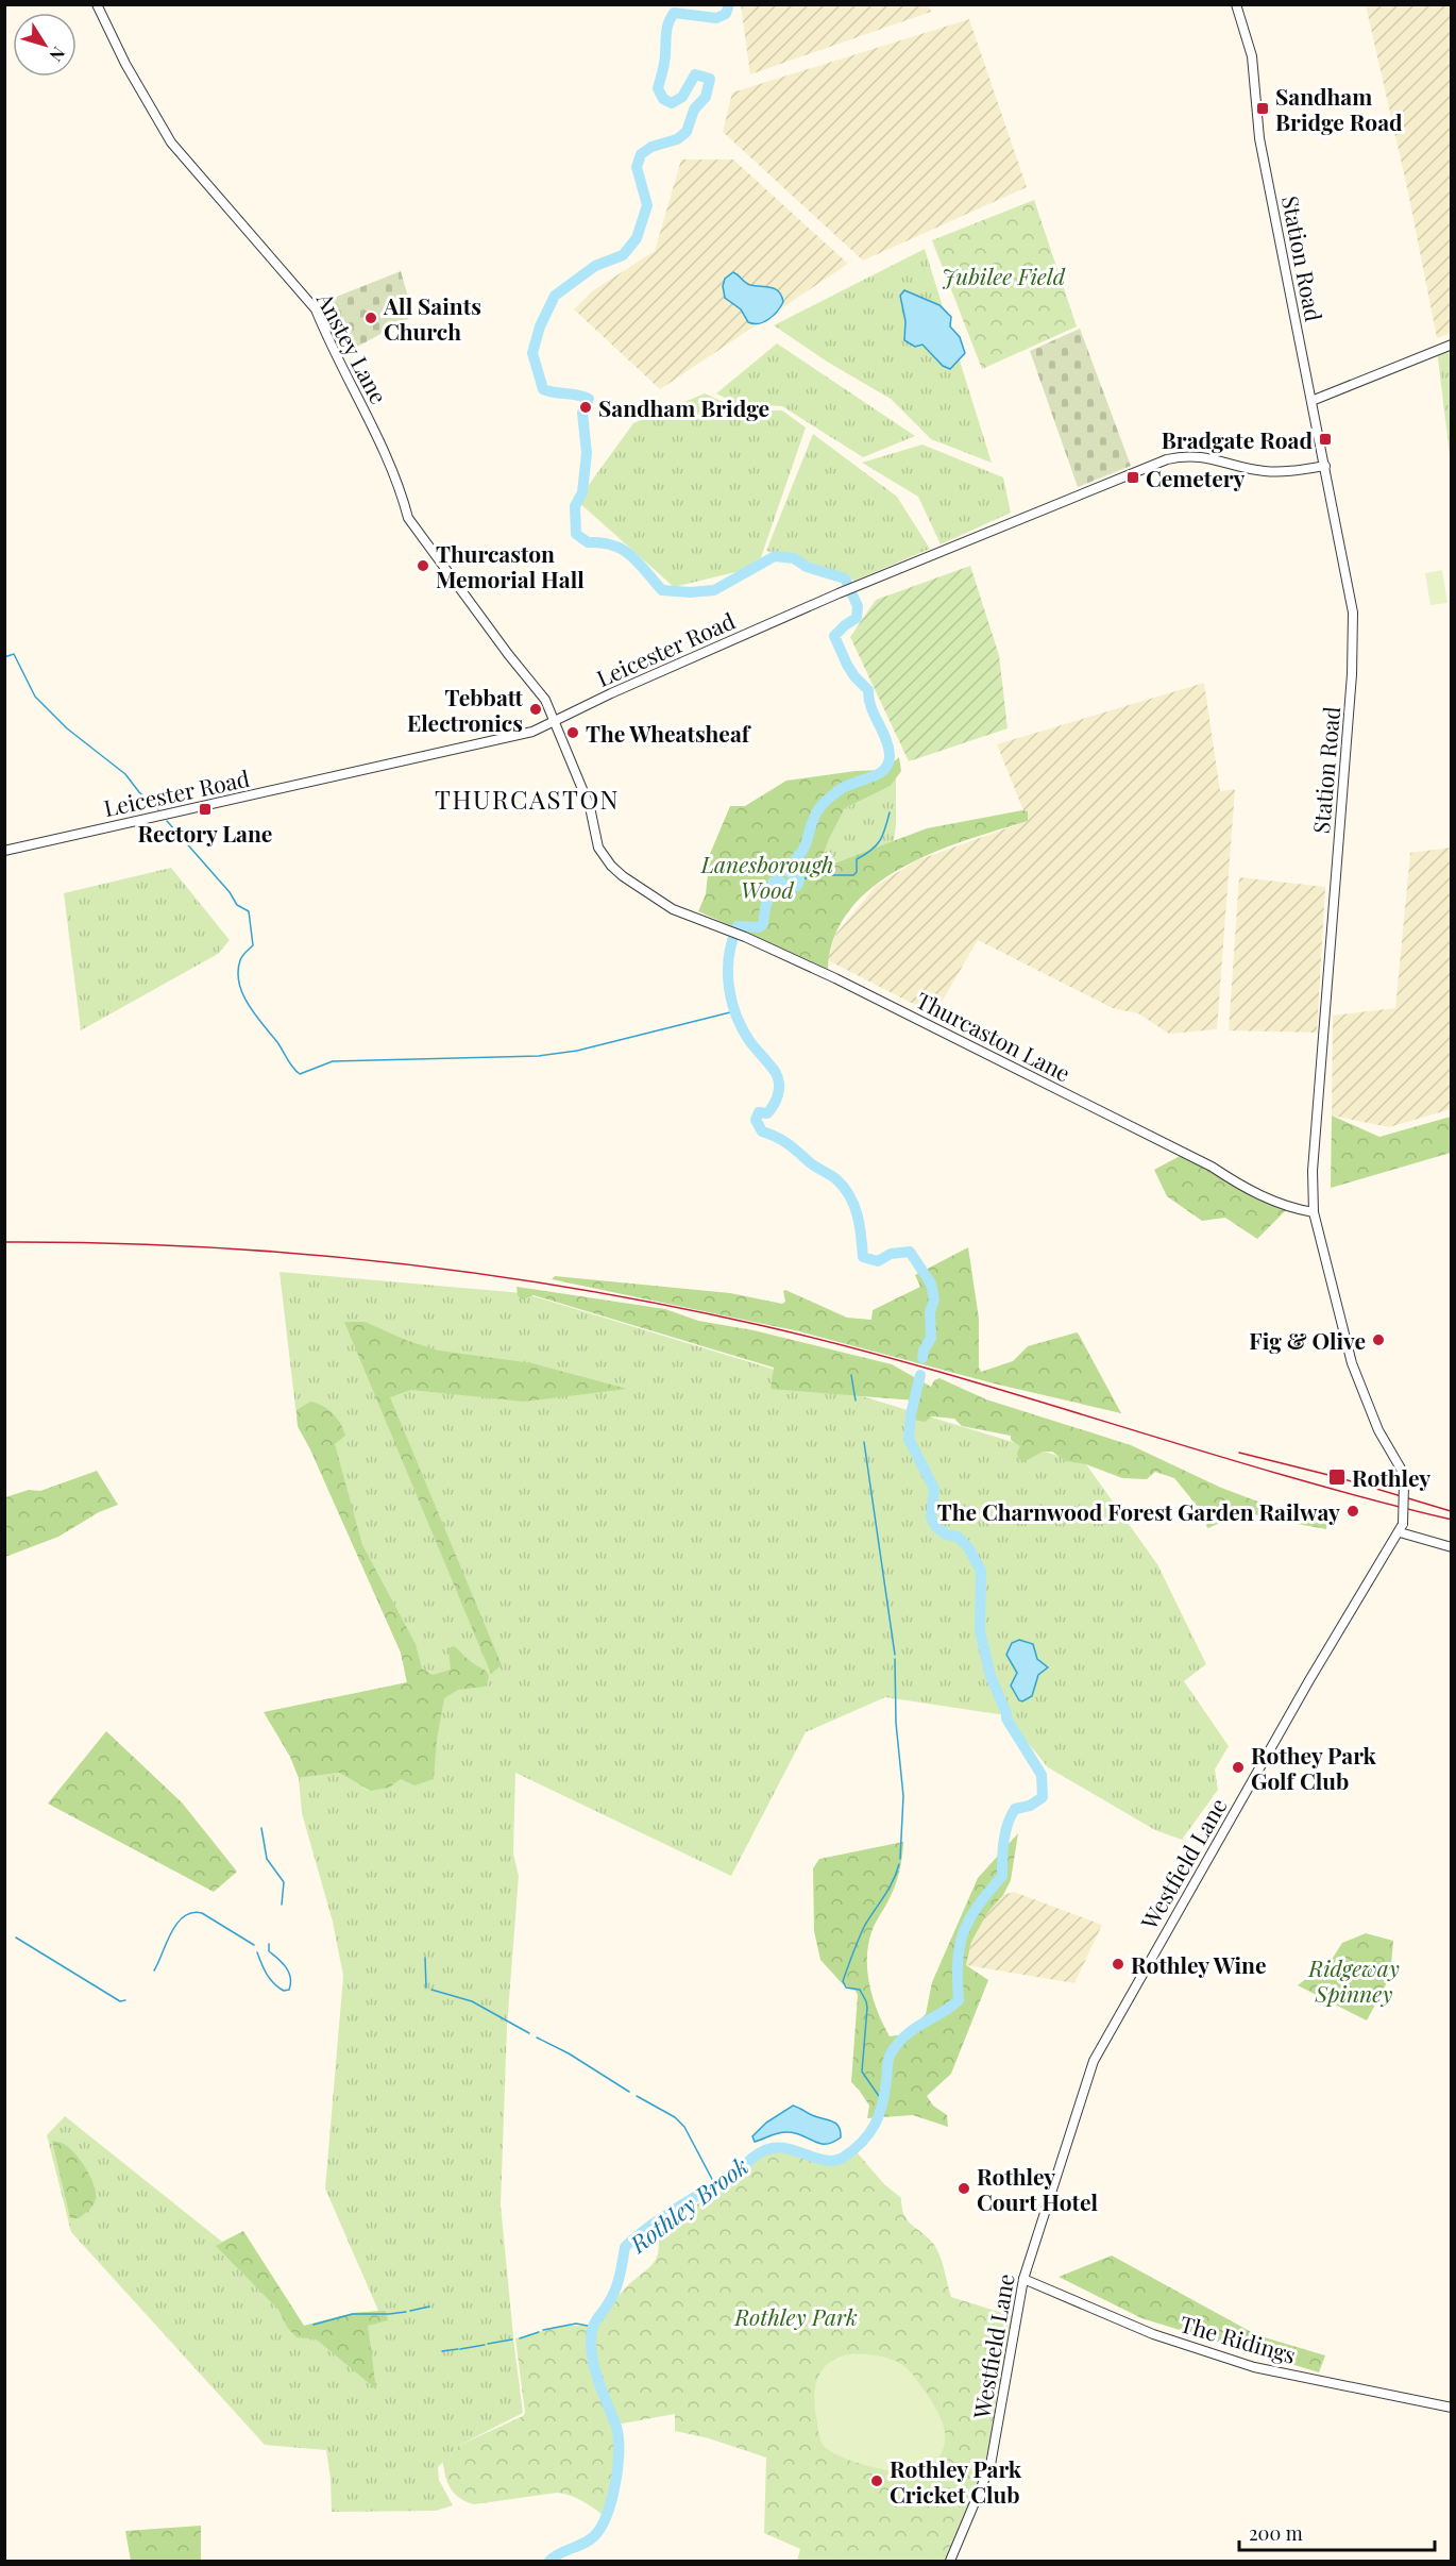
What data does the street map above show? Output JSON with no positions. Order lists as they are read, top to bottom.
{
  "streets": {
    "street": [
      "Station Road",
      "Anstey Lane",
      "Leicester Road",
      "Thurcaston Lane",
      "Westfield Lane",
      "The Ridings"
    ]
  },
  "crossings": [
    ["Station Road", "Leicester Road"],
    ["Station Road", "Thurcaston Lane"],
    ["Station Road", "Westfield Lane"],
    ["Anstey Lane", "Leicester Road"],
    ["Anstey Lane", "Thurcaston Lane"],
    ["Westfield Lane", "The Ridings"]
  ],
  "districts": ["THURCASTON"],
  "water": ["Rothley Brook"],
  "parks": [
    "Jubilee Field",
    "Lanesborough Wood",
    "Ridgeway Spinney",
    "Rothley Park"
  ],
  "places": {
    "transit": [
      "Sandham Bridge Road",
      "Bradgate Road",
      "Cemetery",
      "Rectory Lane",
      "Rothley"
    ],
    "other": [
      "All Saints Church",
      "Sandham Bridge",
      "Thurcaston Memorial Hall",
      "Tebbatt Electronics",
      "The Wheatsheaf",
      "Fig & Olive",
      "The Charnwood Forest Garden Railway",
      "Rothey Park Golf Club",
      "Rothley Wine",
      "Rothley Court Hotel",
      "Rothley Park Cricket Club"
    ]
  },
  "scale_bar": "200 m",
  "north": "bottom right"
}
